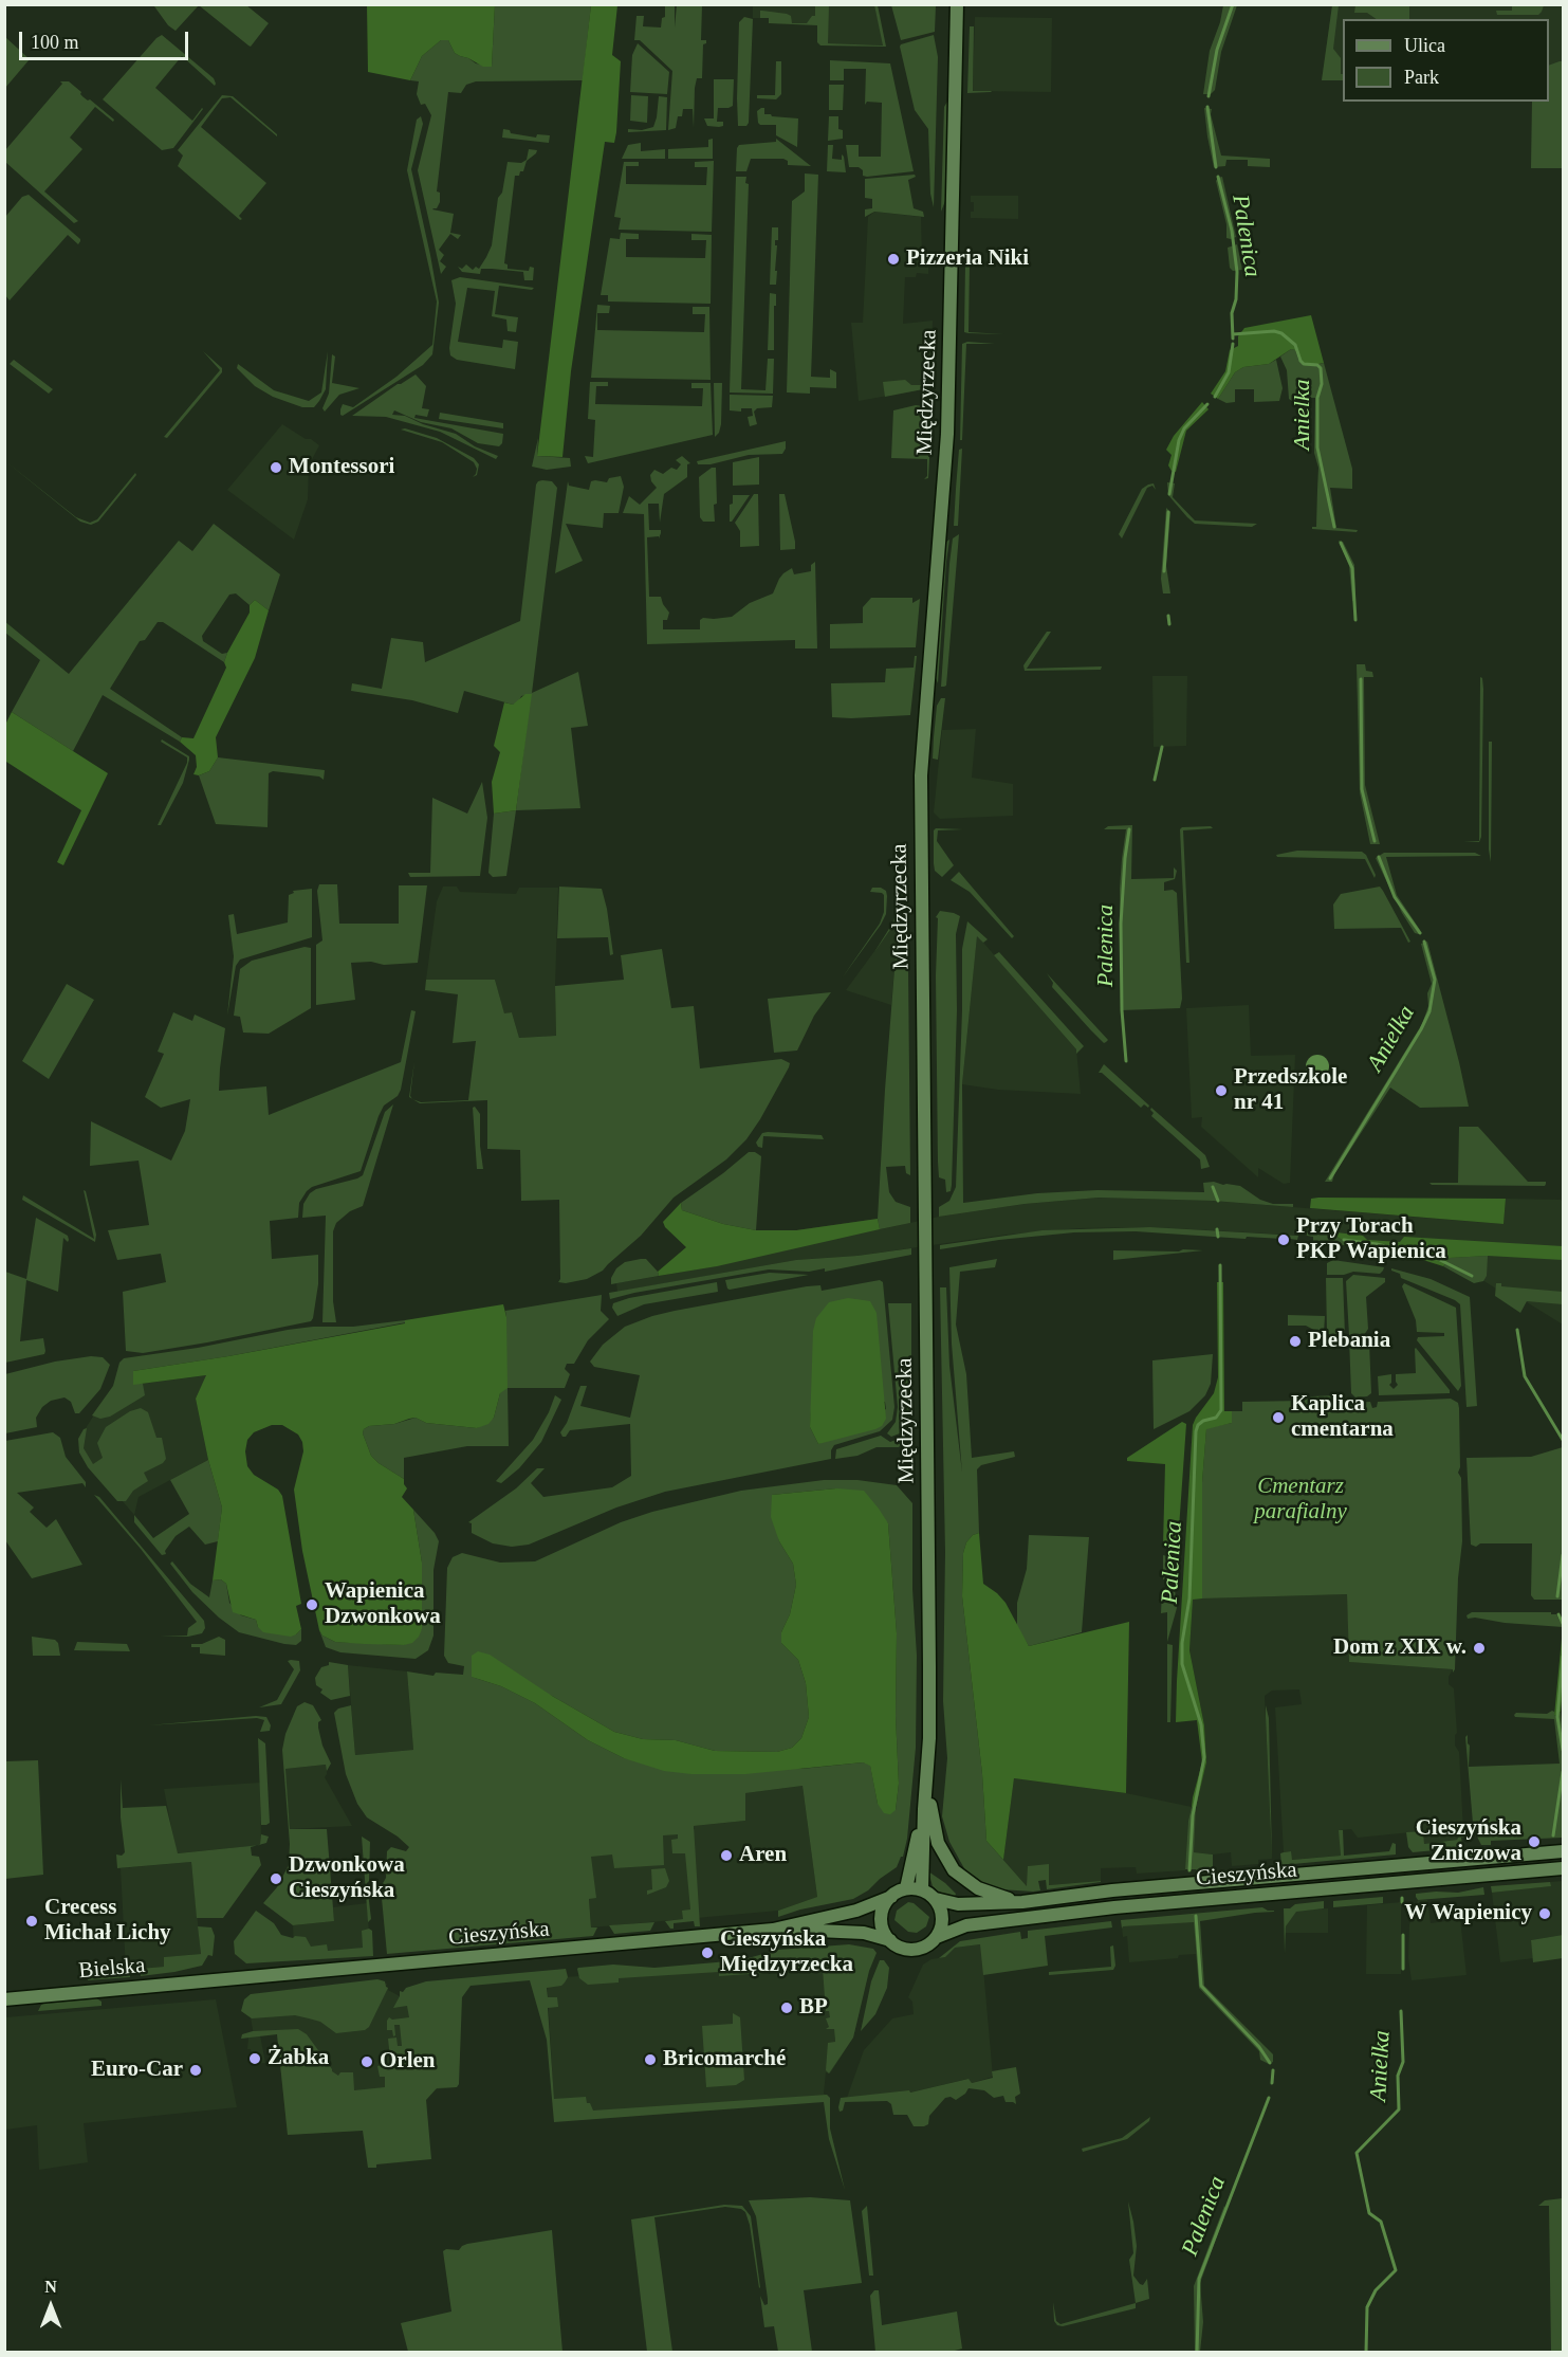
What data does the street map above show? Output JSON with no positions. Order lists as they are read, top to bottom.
{
  "streets": {
    "main road": ["Międzyrzecka", "Cieszyńska", "Bielska"]
  },
  "crossings": [
    ["Międzyrzecka", "Cieszyńska"],
    ["Cieszyńska", "Bielska"]
  ],
  "water": ["Palenica", "Anielka"],
  "parks": ["Cmentarz parafialny"],
  "places": [
    "Pizzeria Niki",
    "Montessori",
    "Przedszkole nr 41",
    "Przy Torach PKP Wapienica",
    "Plebania",
    "Kaplica cmentarna",
    "Wapienica Dzwonkowa",
    "Dom z XIX w.",
    "Cieszyńska Zniczowa",
    "Aren",
    "Dzwonkowa Cieszyńska",
    "W Wapienicy",
    "Crecess Michał Lichy",
    "Cieszyńska Międzyrzecka",
    "BP",
    "Żabka",
    "Bricomarché",
    "Orlen",
    "Euro-Car"
  ],
  "legend": ["Ulica", "Park"],
  "scale_bar": "100 m",
  "north": "top"
}
